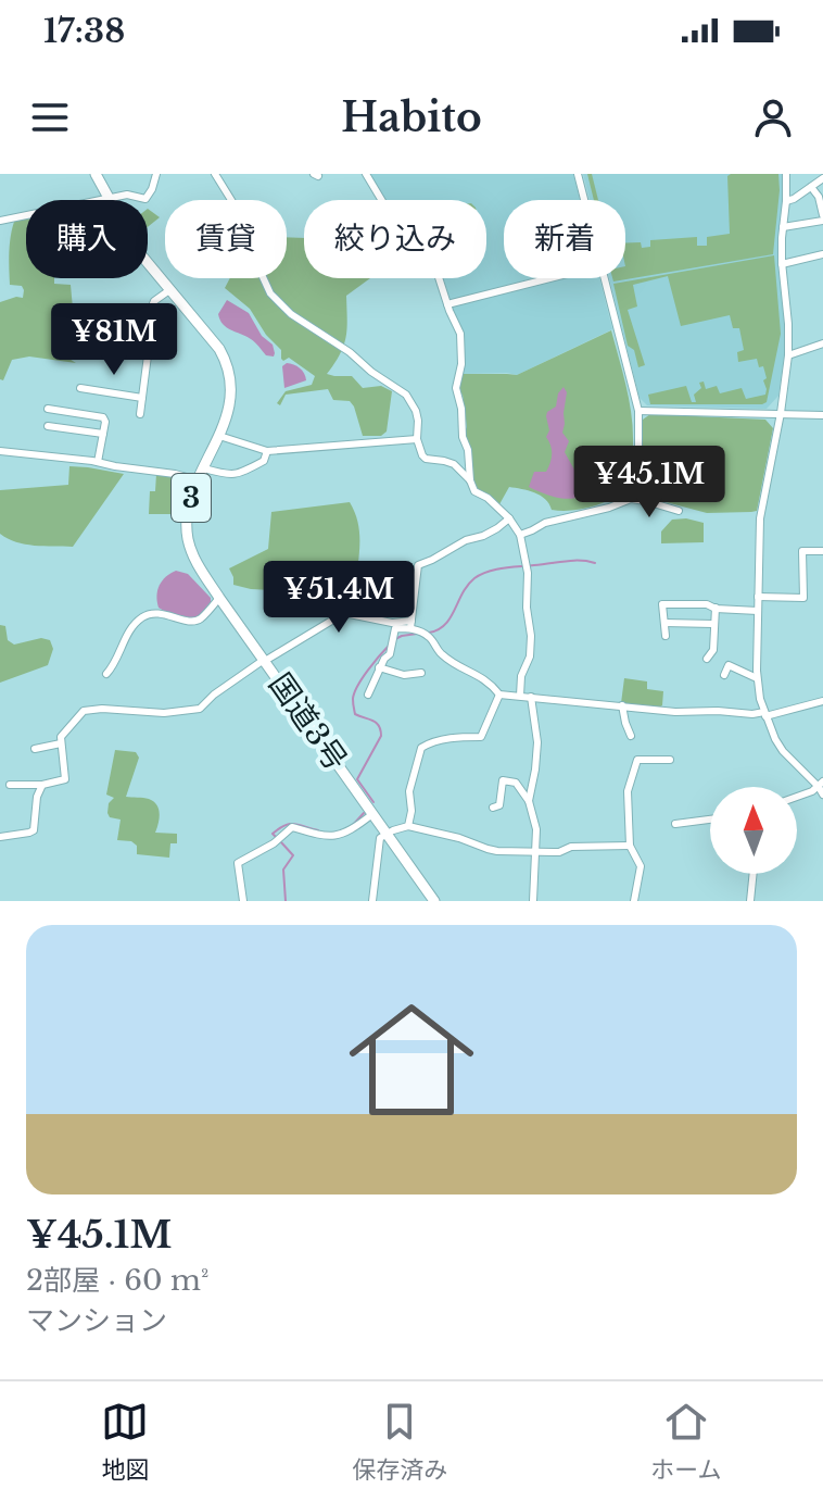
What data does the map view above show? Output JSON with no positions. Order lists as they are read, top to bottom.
{
  "streets": {
    "highway": ["3", "国道3号"]
  },
  "north": "top",
  "page": {
    "status": "17:38",
    "header": "Habito",
    "chip": [
      "購入",
      "賃貸",
      "絞り込み",
      "新着"
    ],
    "price": ["¥81M", "¥45.1M", "¥51.4M"],
    "list": [
      {
        "name": "¥45.1M",
        "note": "2部屋 · 60 m² · マンション"
      }
    ],
    "tabs": ["地図", "保存済み", "ホーム"]
  }
}
